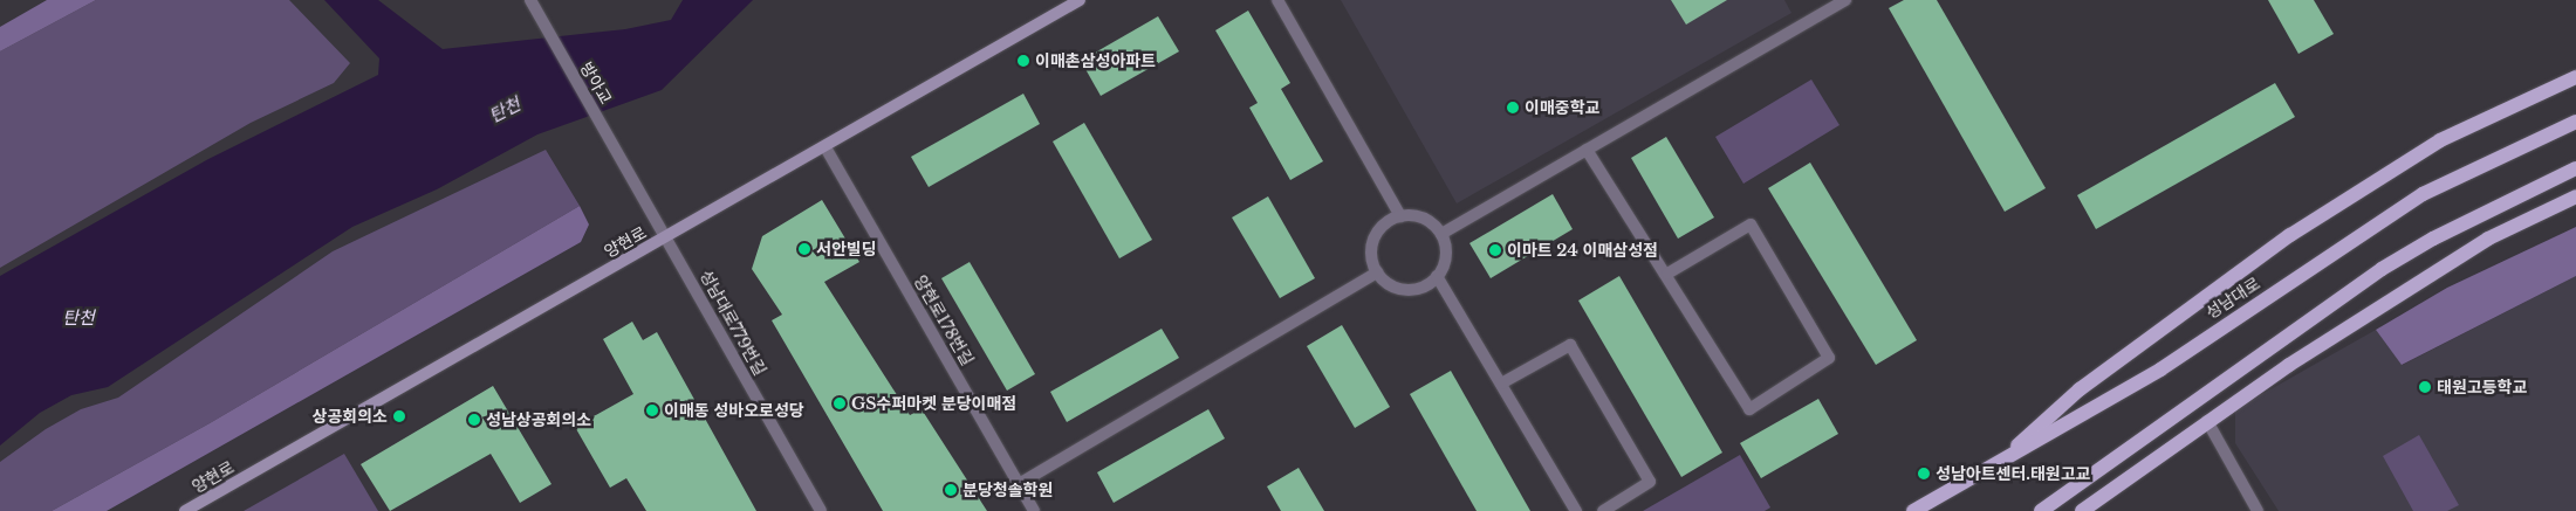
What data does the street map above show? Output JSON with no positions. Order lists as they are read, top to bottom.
{
  "streets": {
    "main road": ["양현로", "성남대로"],
    "street": ["방아교", "양현로178번길", "성남대로779번길"]
  },
  "crossings": [
    ["방아교", "성남대로779번길"],
    ["양현로", "양현로178번길"],
    ["양현로", "성남대로779번길"]
  ],
  "water": ["탄천"],
  "places": [
    "이매촌삼성아파트",
    "이매중학교",
    "서안빌딩",
    "이마트 24 이매삼성점",
    "태원고등학교",
    "GS수퍼마켓 분당이매점",
    "이매동 성바오로성당",
    "상공회의소",
    "성남상공회의소",
    "성남아트센터.태원고교",
    "분당청솔학원"
  ]
}
